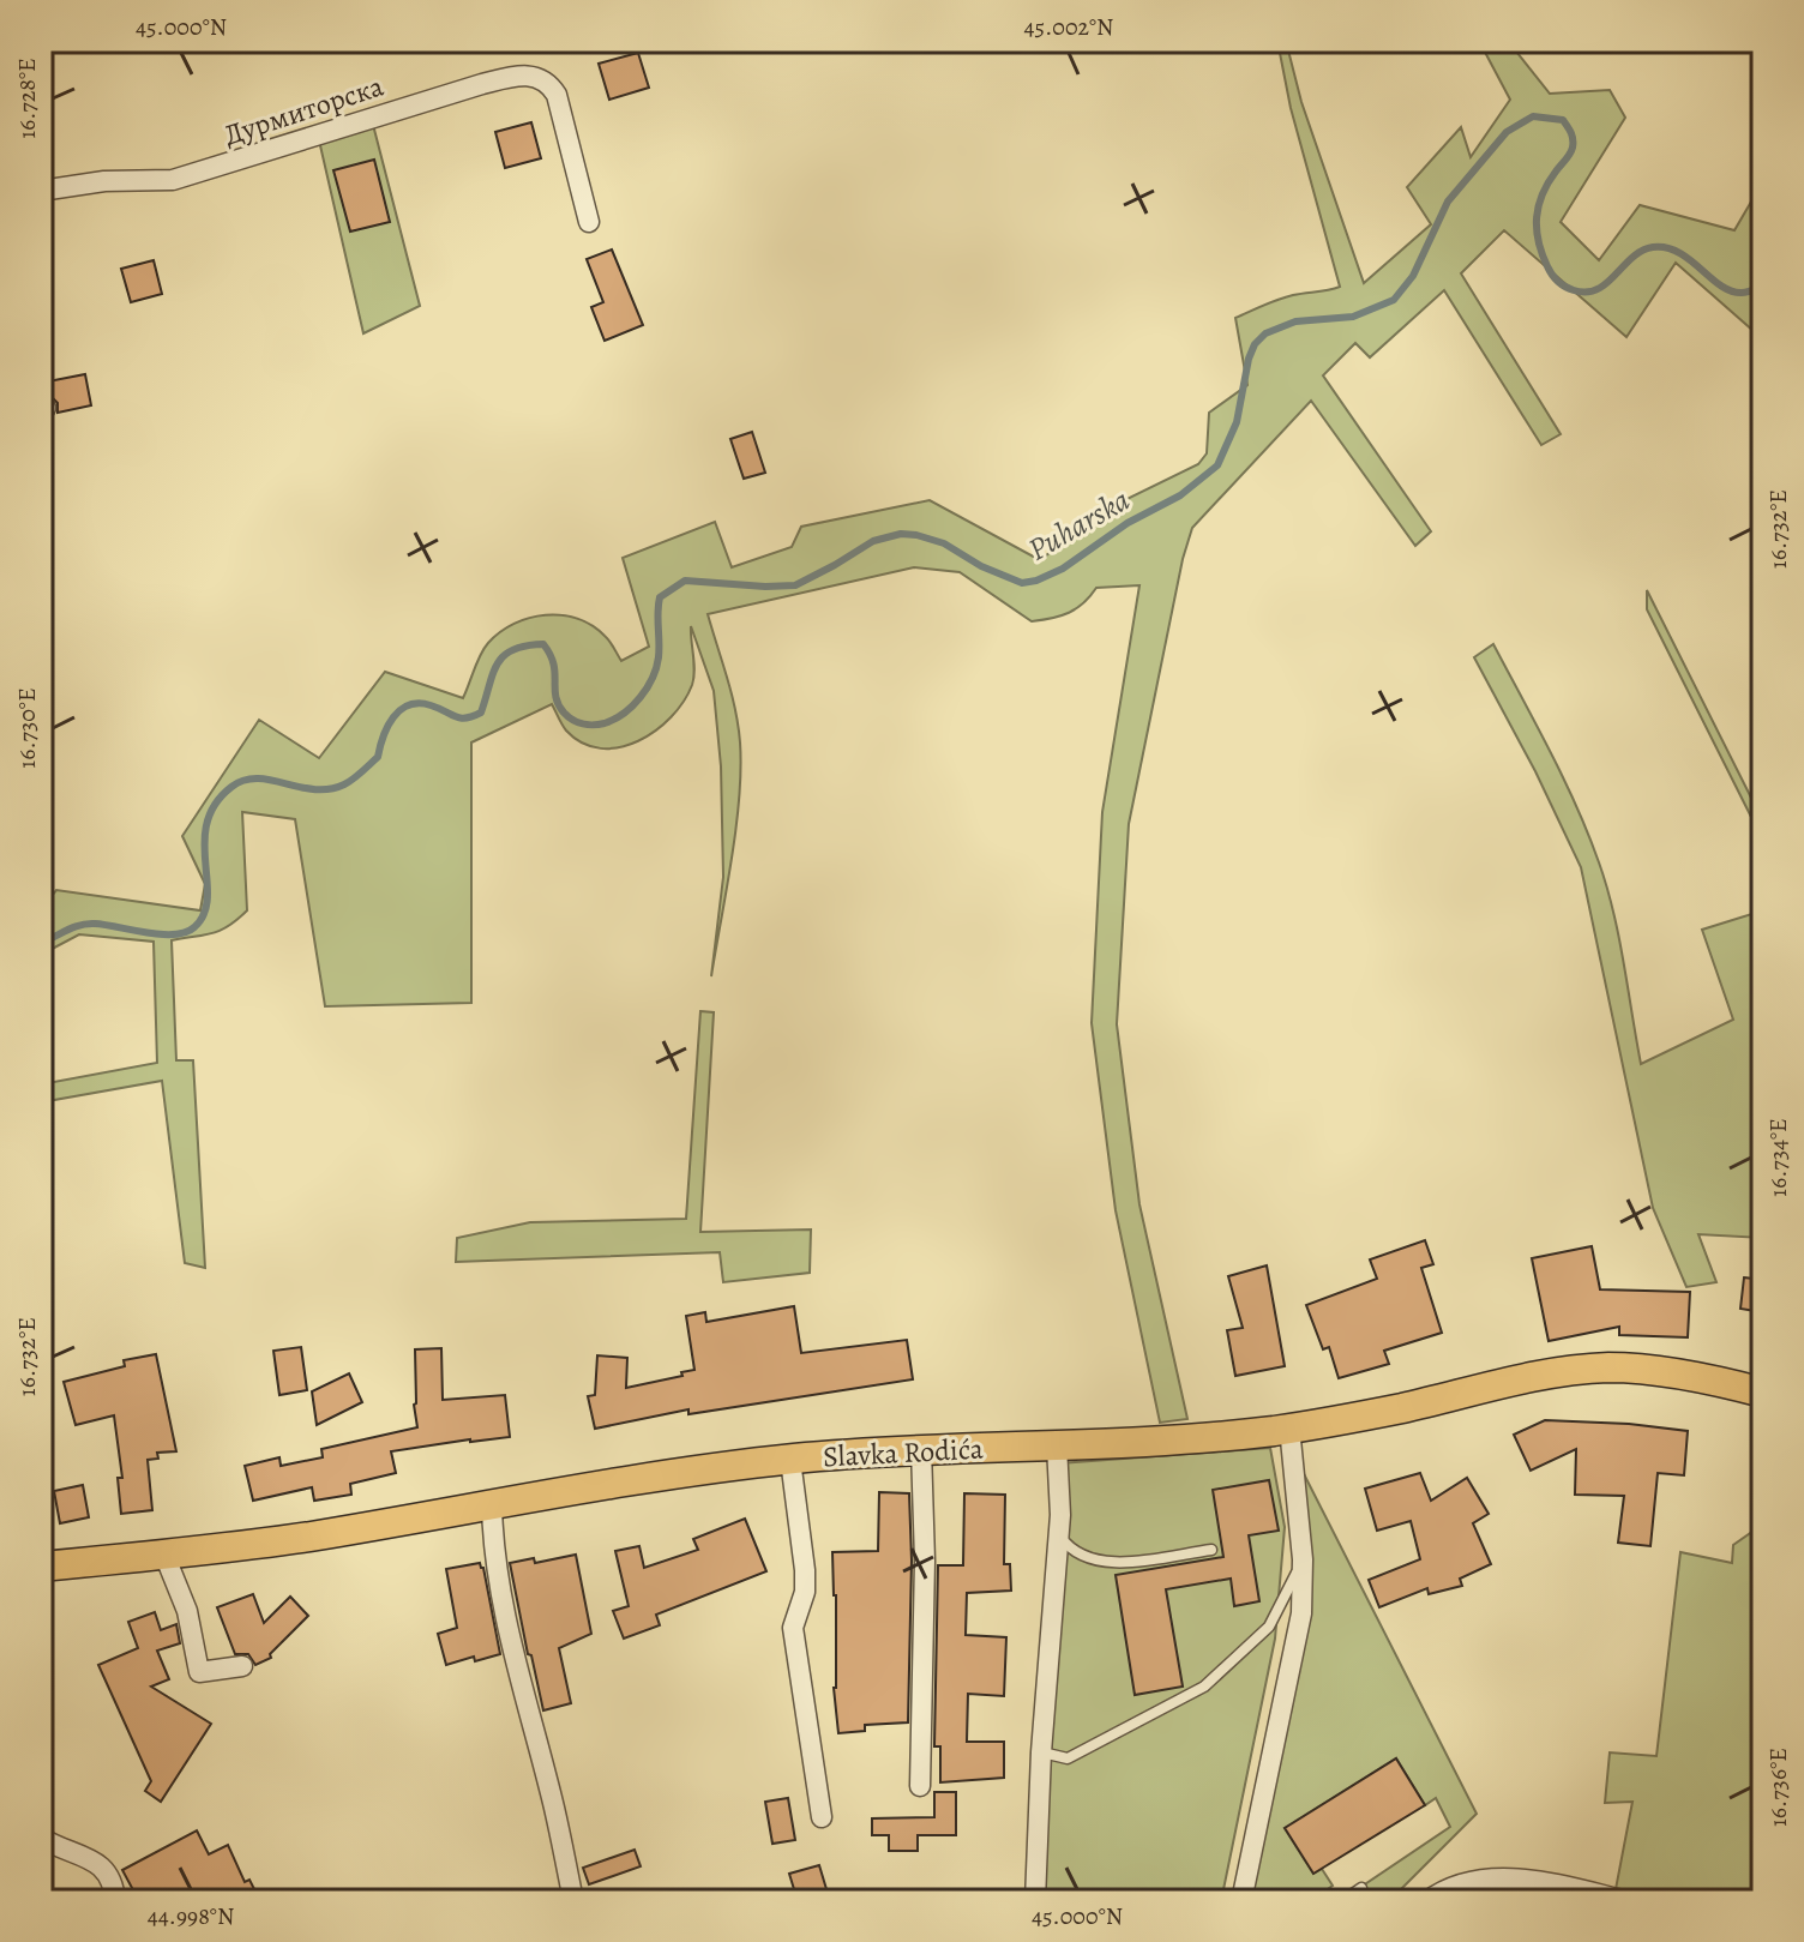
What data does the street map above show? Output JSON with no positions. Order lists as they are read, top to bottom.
{
  "streets": {
    "main road": ["Slavka Rodića"],
    "street": ["Дурмиторска"]
  },
  "water": ["Puharska"],
  "coordinates": [
    "45.000°N",
    "45.002°N",
    "16.728°E",
    "16.732°E",
    "16.730°E",
    "16.734°E",
    "16.736°E",
    "44.998°N"
  ]
}
